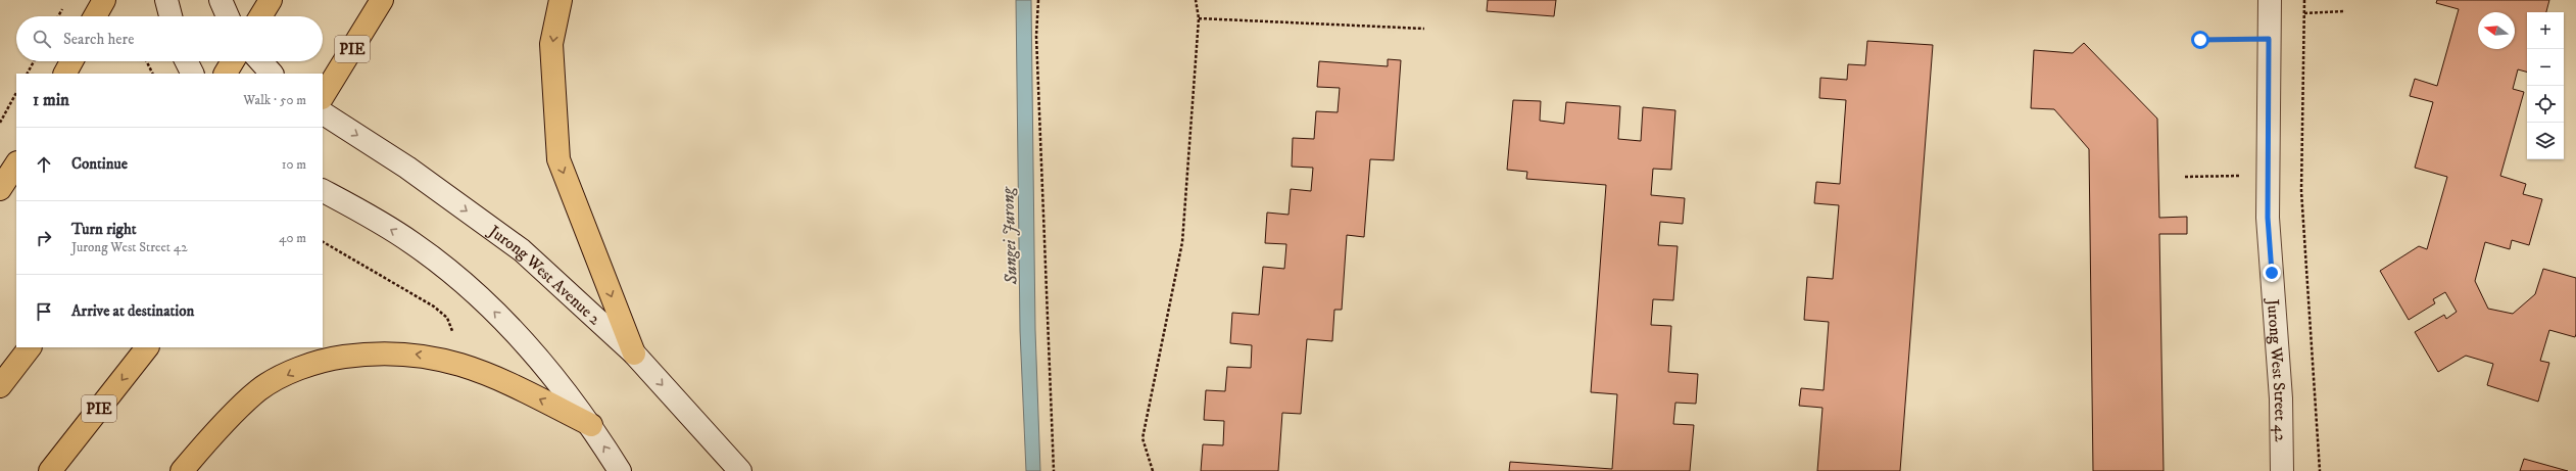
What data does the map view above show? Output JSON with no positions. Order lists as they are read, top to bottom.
{
  "streets": {
    "highway": ["PIE"],
    "main road": ["Jurong West Avenue 2", "Jurong West Street 42"]
  },
  "water": ["Sungei Jurong"],
  "north": "left",
  "page": {
    "map_buttons": ["+", "−"],
    "search": "Search here",
    "heading": ["1 min", "Walk · 50 m"],
    "list": [
      ["Continue", "10 m"],
      ["Turn right", "Jurong West Street 42", "40 m"],
      "Arrive at destination"
    ]
  }
}
